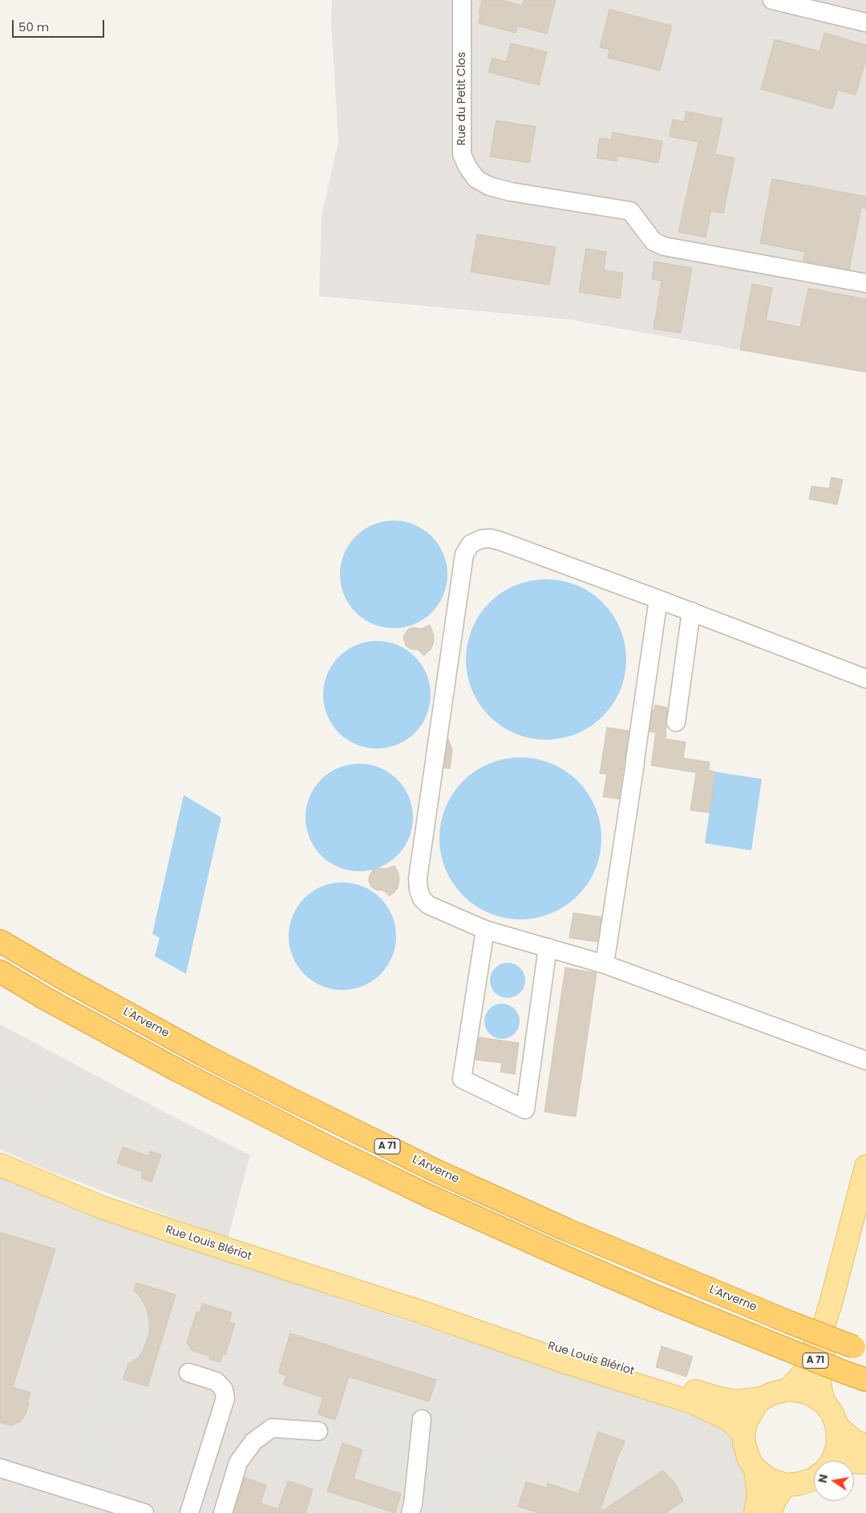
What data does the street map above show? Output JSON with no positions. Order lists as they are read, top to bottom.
{
  "streets": {
    "highway": ["L'Arverne", "A 71"],
    "main road": ["Rue Louis Blériot"],
    "street": ["Rue du Petit Clos"]
  },
  "scale_bar": "50 m",
  "north": "left"
}
